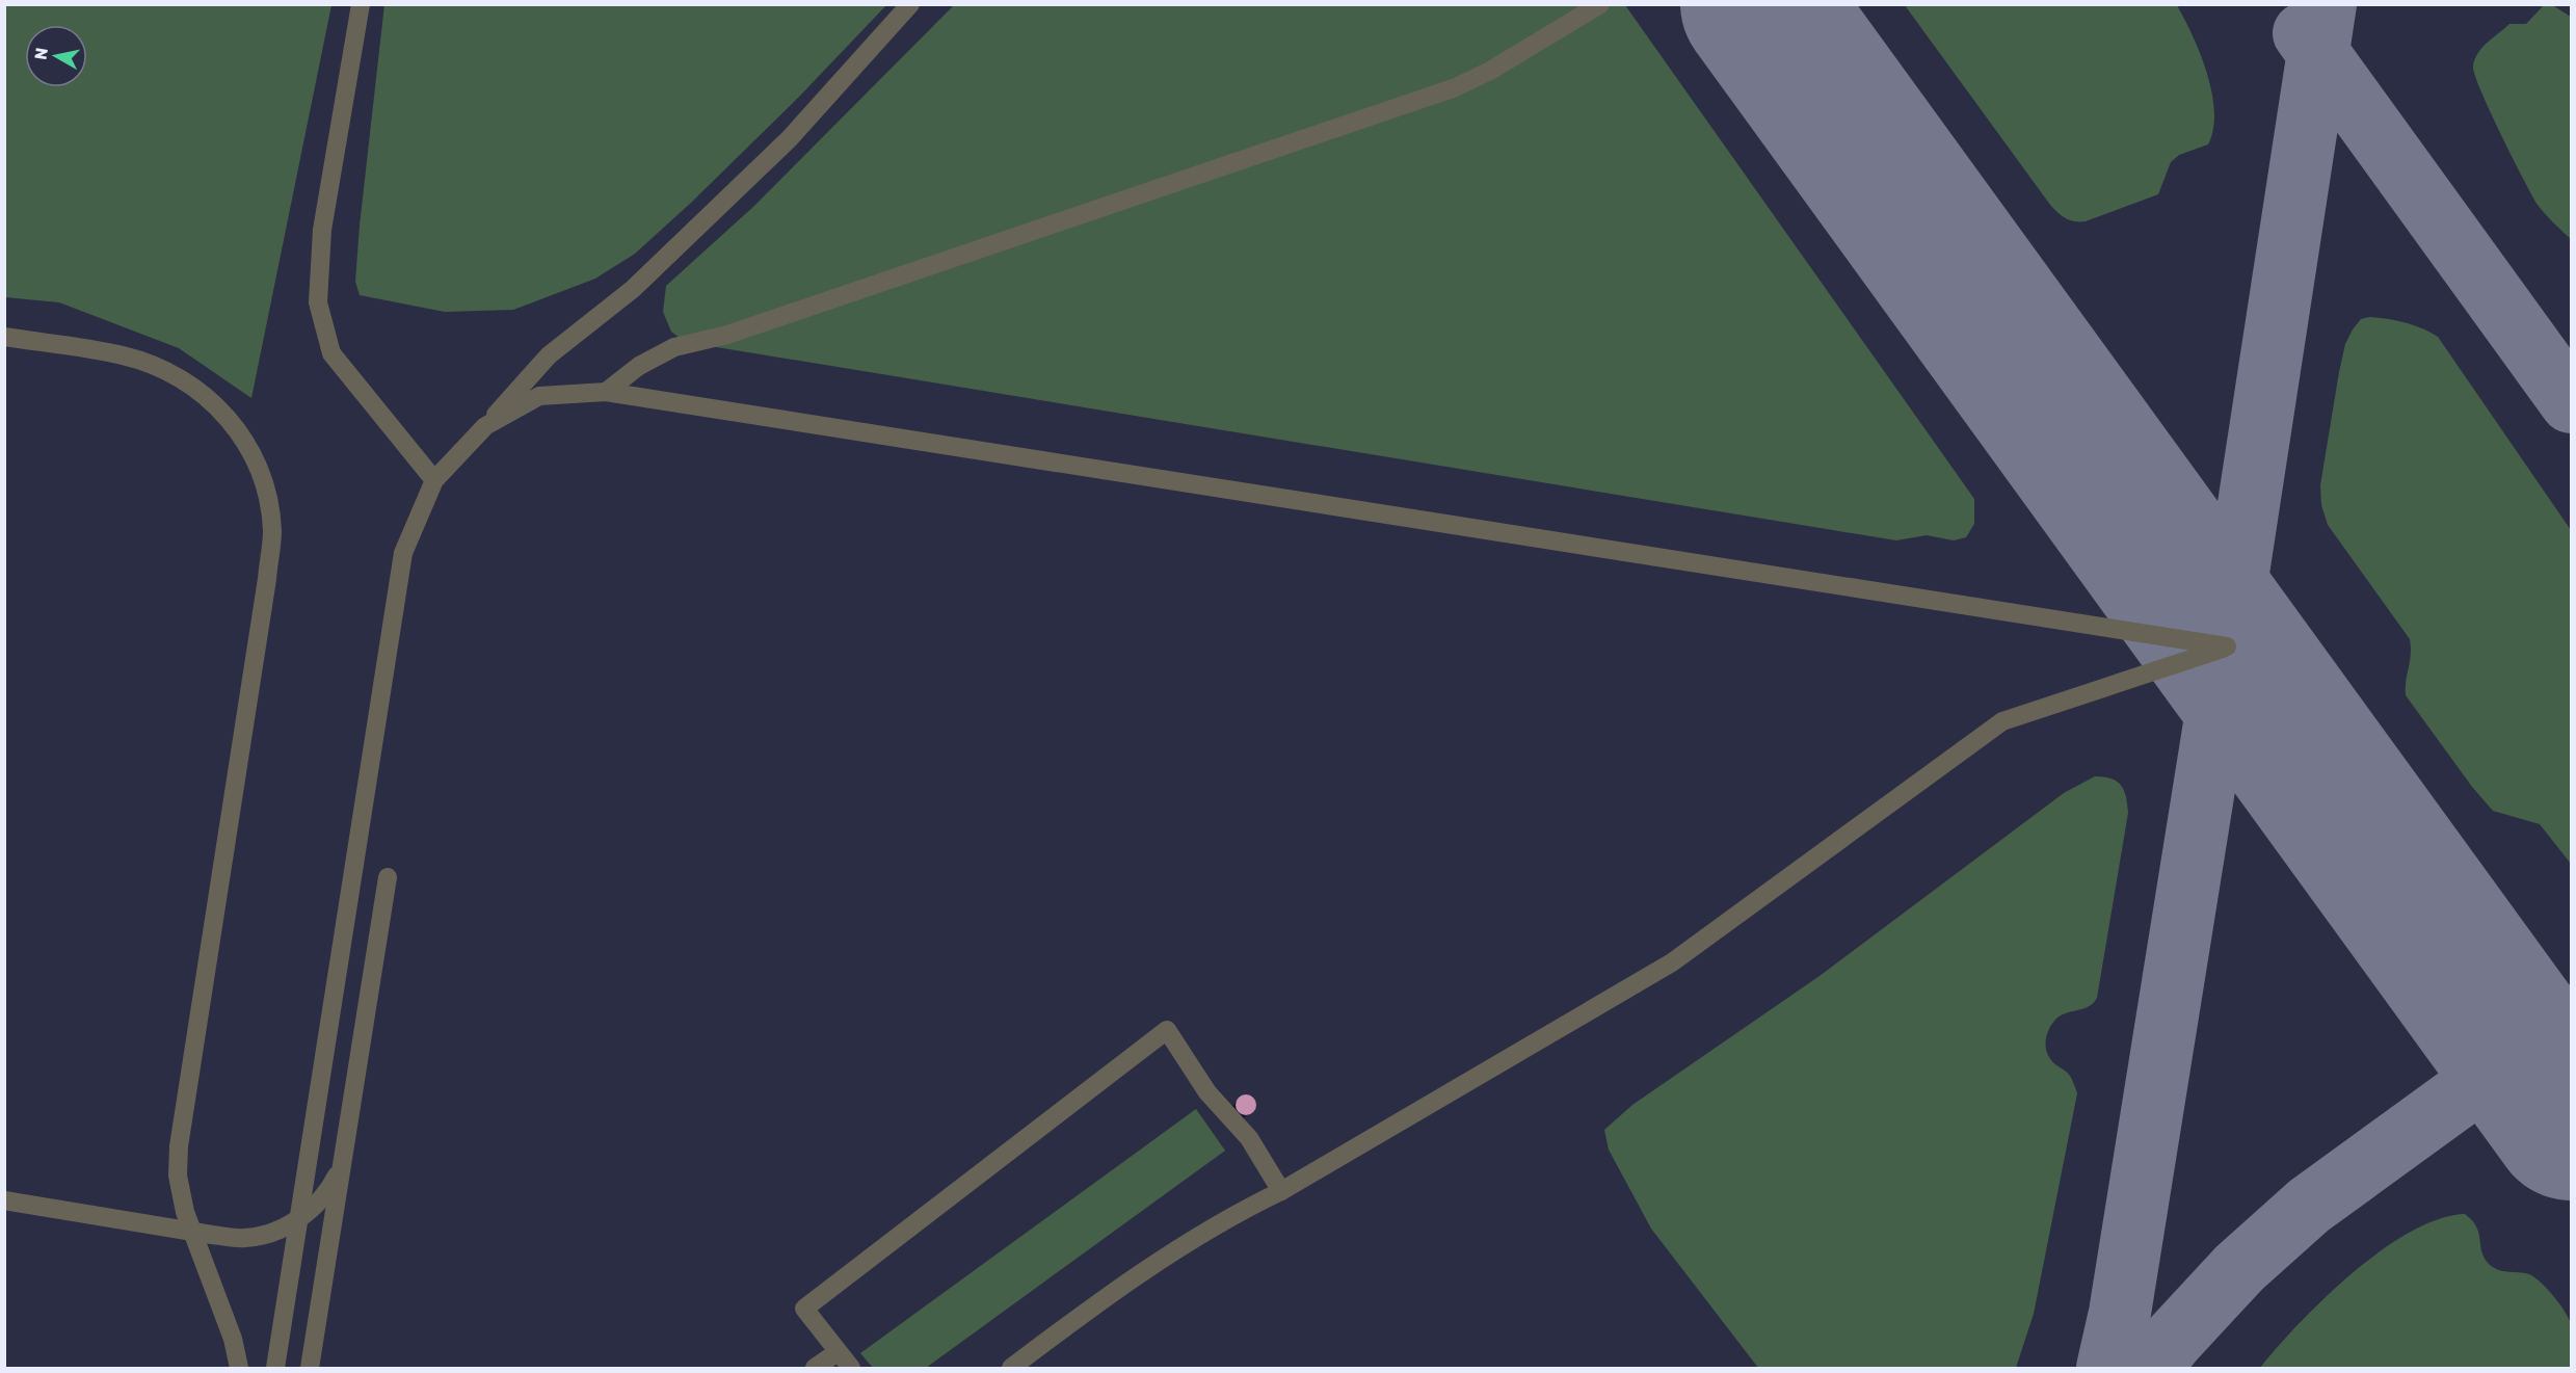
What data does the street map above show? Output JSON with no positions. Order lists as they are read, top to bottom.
{
  "north": "left"
}
